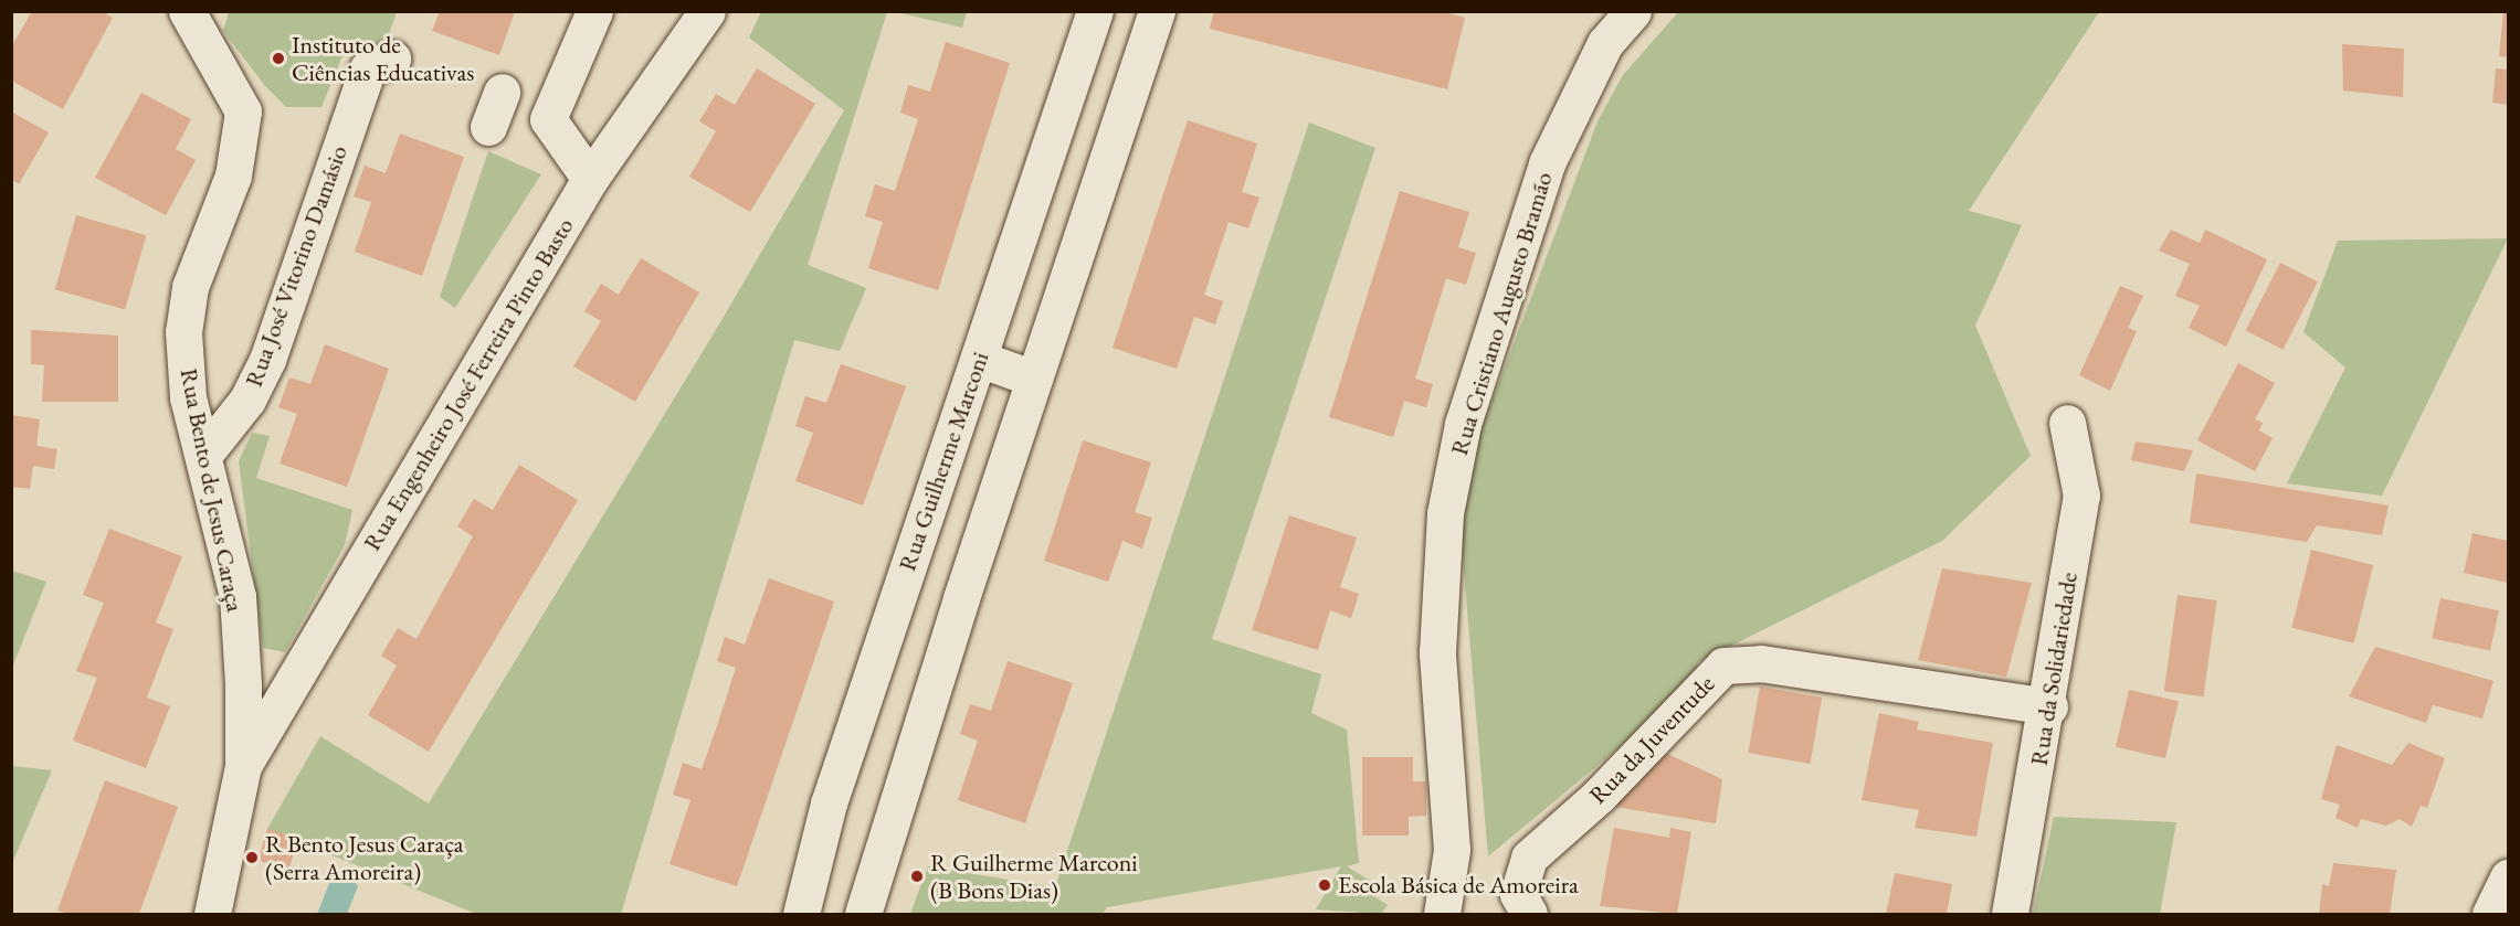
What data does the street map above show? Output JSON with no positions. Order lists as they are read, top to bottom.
{
  "streets": {
    "street": [
      "Rua José Vitorino Damásio",
      "Rua Cristiano Augusto Bramão",
      "Rua Engenheiro José Ferreira Pinto Basto",
      "Rua Guilherme Marconi",
      "Rua Bento de Jesus Caraça",
      "Rua da Solidariedade",
      "Rua da Juventude"
    ]
  },
  "crossings": [
    ["Rua José Vitorino Damásio", "Rua Bento de Jesus Caraça"],
    ["Rua Engenheiro José Ferreira Pinto Basto", "Rua Bento de Jesus Caraça"],
    ["Rua da Solidariedade", "Rua da Juventude"]
  ],
  "places": [
    "Instituto de Ciências Educativas",
    "R Bento Jesus Caraça (Serra Amoreira)",
    "R Guilherme Marconi (B Bons Dias)",
    "Escola Básica de Amoreira"
  ]
}
